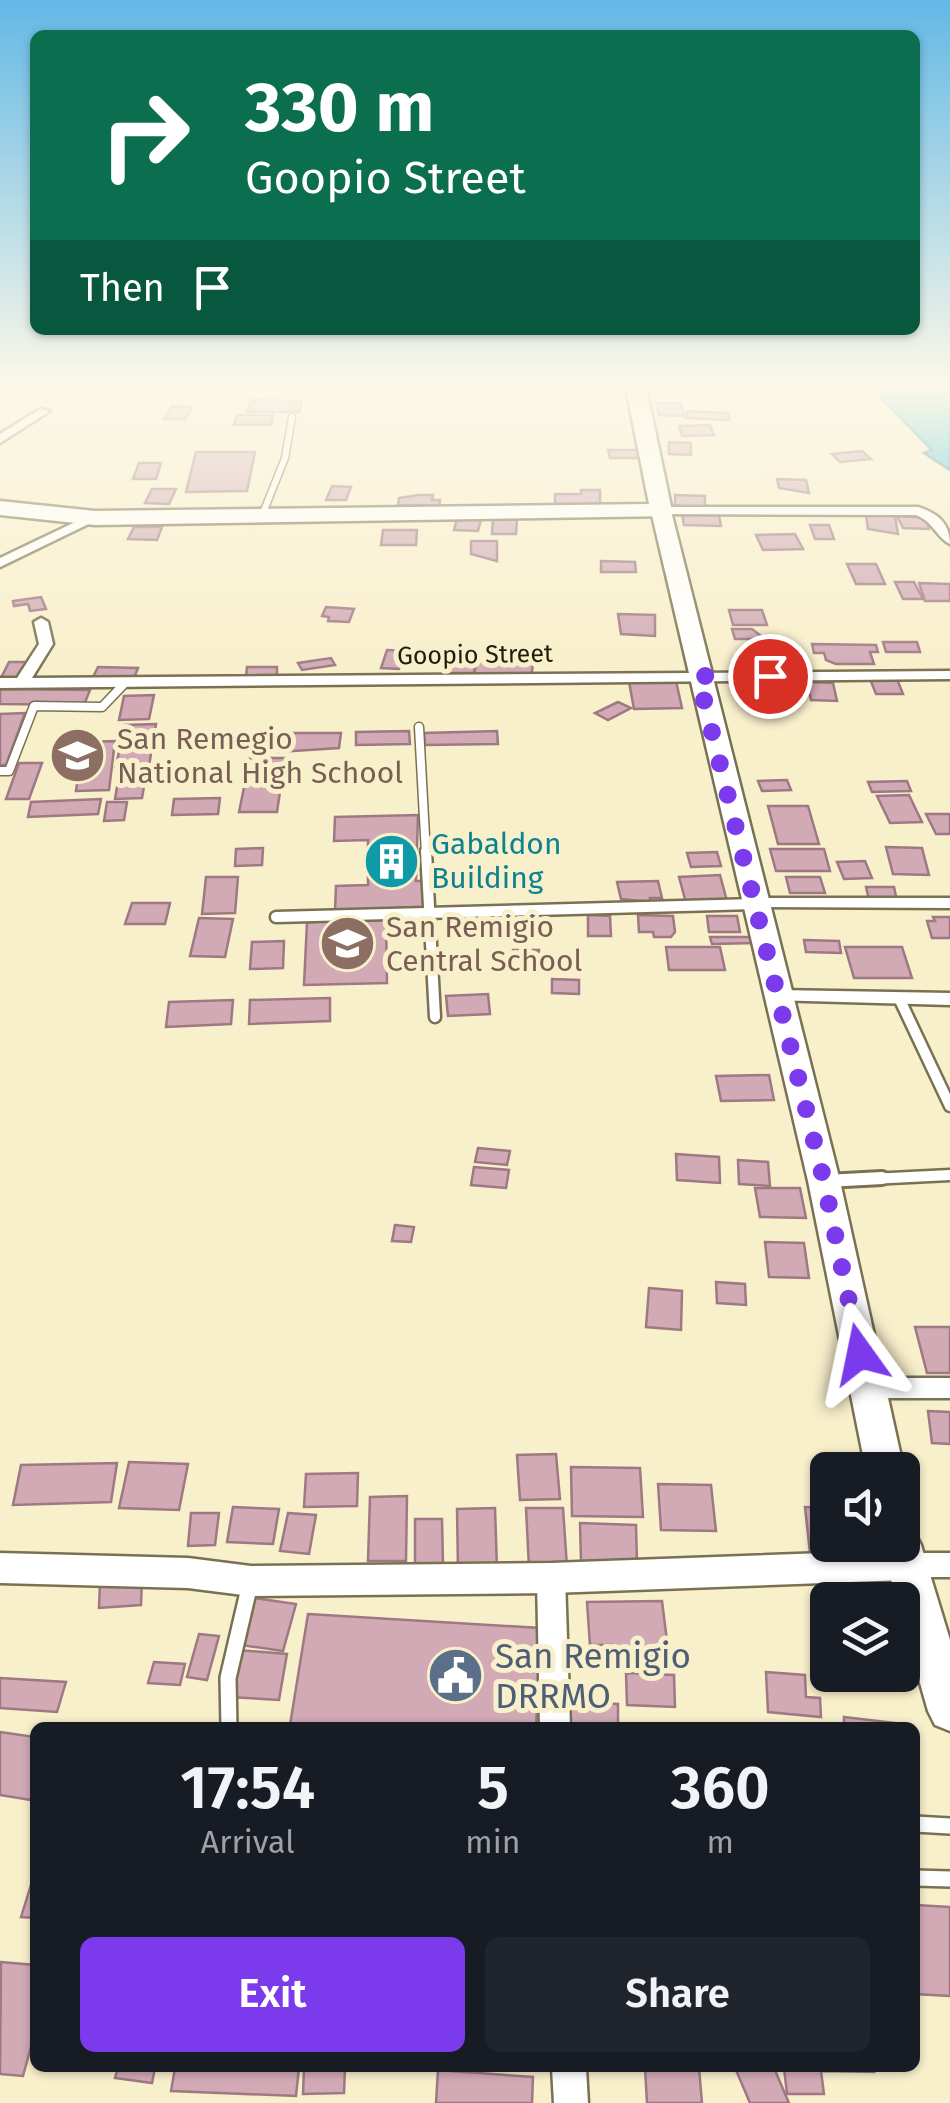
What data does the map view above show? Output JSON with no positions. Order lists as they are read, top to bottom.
{
  "streets": {
    "street": ["Goopio Street"]
  },
  "places": {
    "school or university": ["San Remegio National High School", "San Remigio Central School"],
    "building": ["Gabaldon Building"],
    "public building": ["San Remigio DRRMO"]
  },
  "page": {
    "turn": ["330 m", "Goopio Street"],
    "then": "Then",
    "eta": [
      "17:54",
      "Arrival",
      "5",
      "min",
      "360",
      "m"
    ],
    "buttons": ["Exit", "Share"]
  }
}
